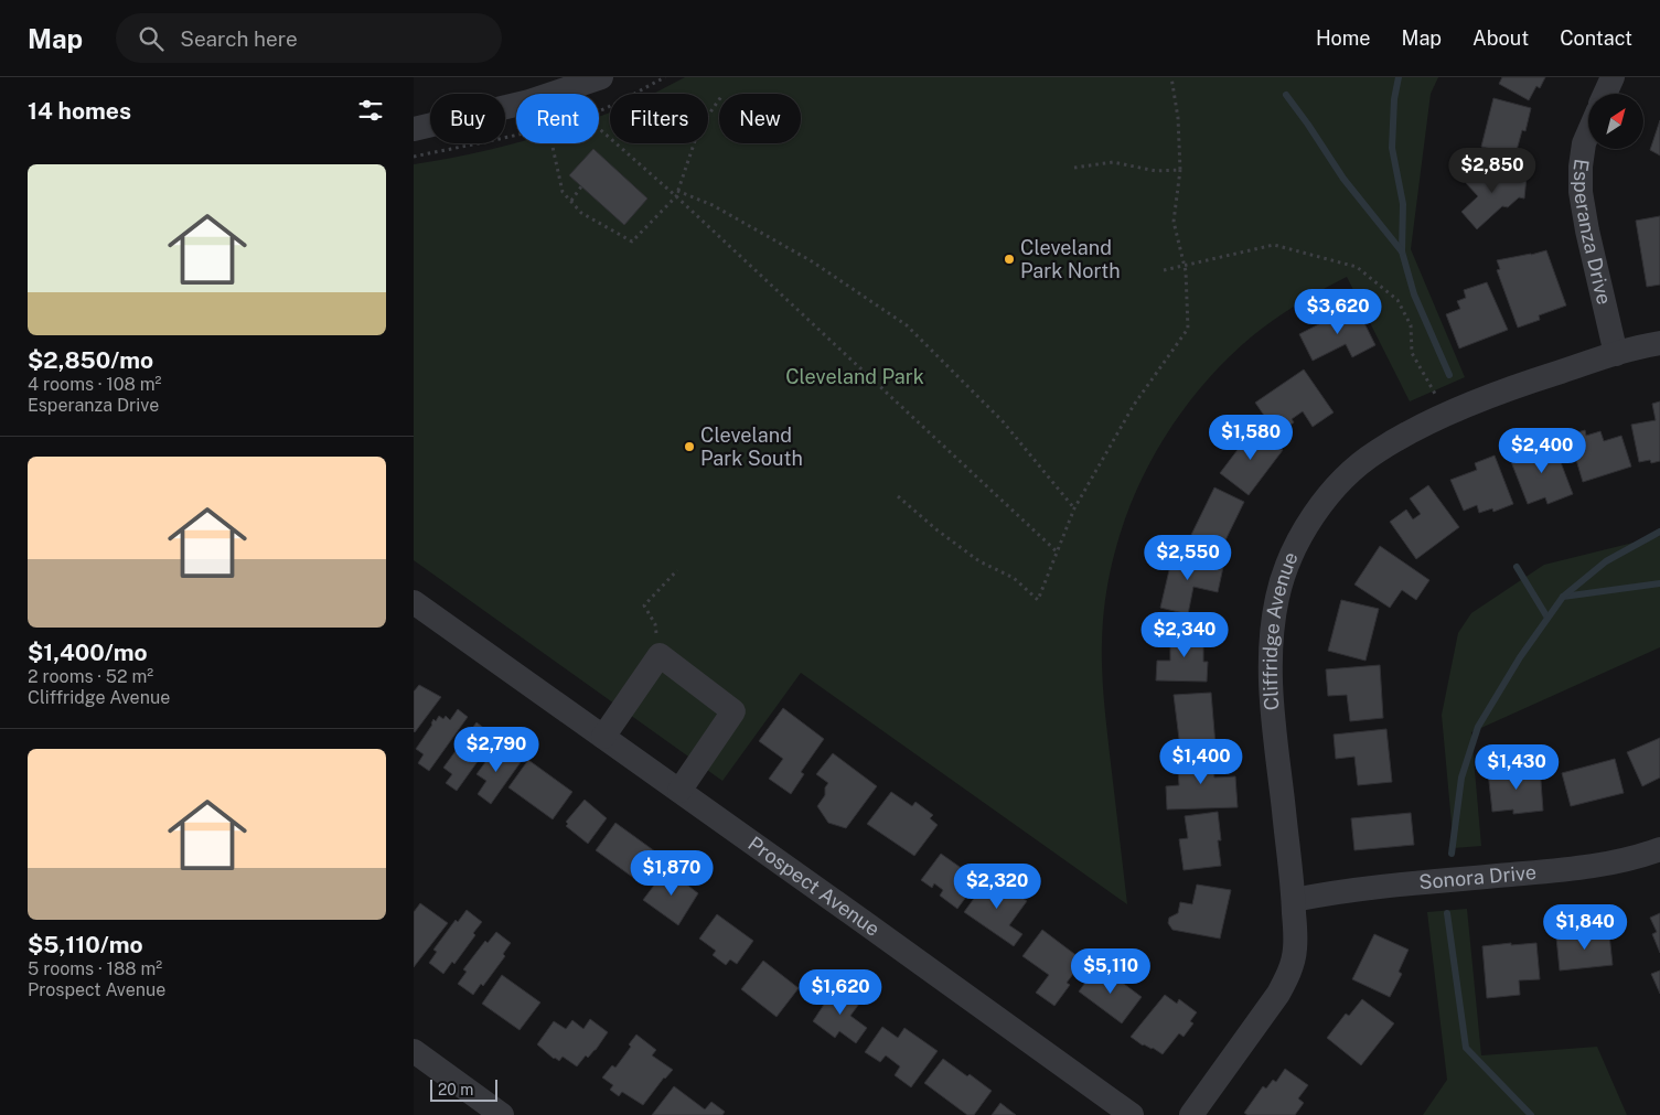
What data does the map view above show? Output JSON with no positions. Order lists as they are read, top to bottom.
{
  "streets": {
    "street": [
      "Esperanza Drive",
      "Cliffridge Avenue",
      "Sonora Drive",
      "Prospect Avenue"
    ]
  },
  "crossings": [
    ["Esperanza Drive", "Cliffridge Avenue"],
    ["Cliffridge Avenue", "Sonora Drive"]
  ],
  "parks": ["Cleveland Park"],
  "places": ["Cleveland Park North", "Cleveland Park South"],
  "scale_bar": "20 m",
  "north": "top right",
  "page": {
    "header": "Map",
    "search": "Search here",
    "nav": [
      "Home",
      "Map",
      "About",
      "Contact"
    ],
    "heading": "14 homes",
    "chip": [
      "Buy",
      "Rent",
      "Filters",
      "New"
    ],
    "list": [
      {
        "name": "$2,850/mo",
        "note": "4 rooms · 108 m² · Esperanza Drive"
      },
      {
        "name": "$1,400/mo",
        "note": "2 rooms · 52 m² · Cliffridge Avenue"
      },
      {
        "name": "$5,110/mo",
        "note": "5 rooms · 188 m² · Prospect Avenue"
      }
    ],
    "price": [
      "$2,850",
      "$3,620",
      "$1,580",
      "$2,400",
      "$2,550",
      "$2,340",
      "$2,790",
      "$1,400",
      "$1,430",
      "$1,870",
      "$2,320",
      "$1,840",
      "$5,110",
      "$1,620"
    ],
    "scale": "20 m"
  }
}
